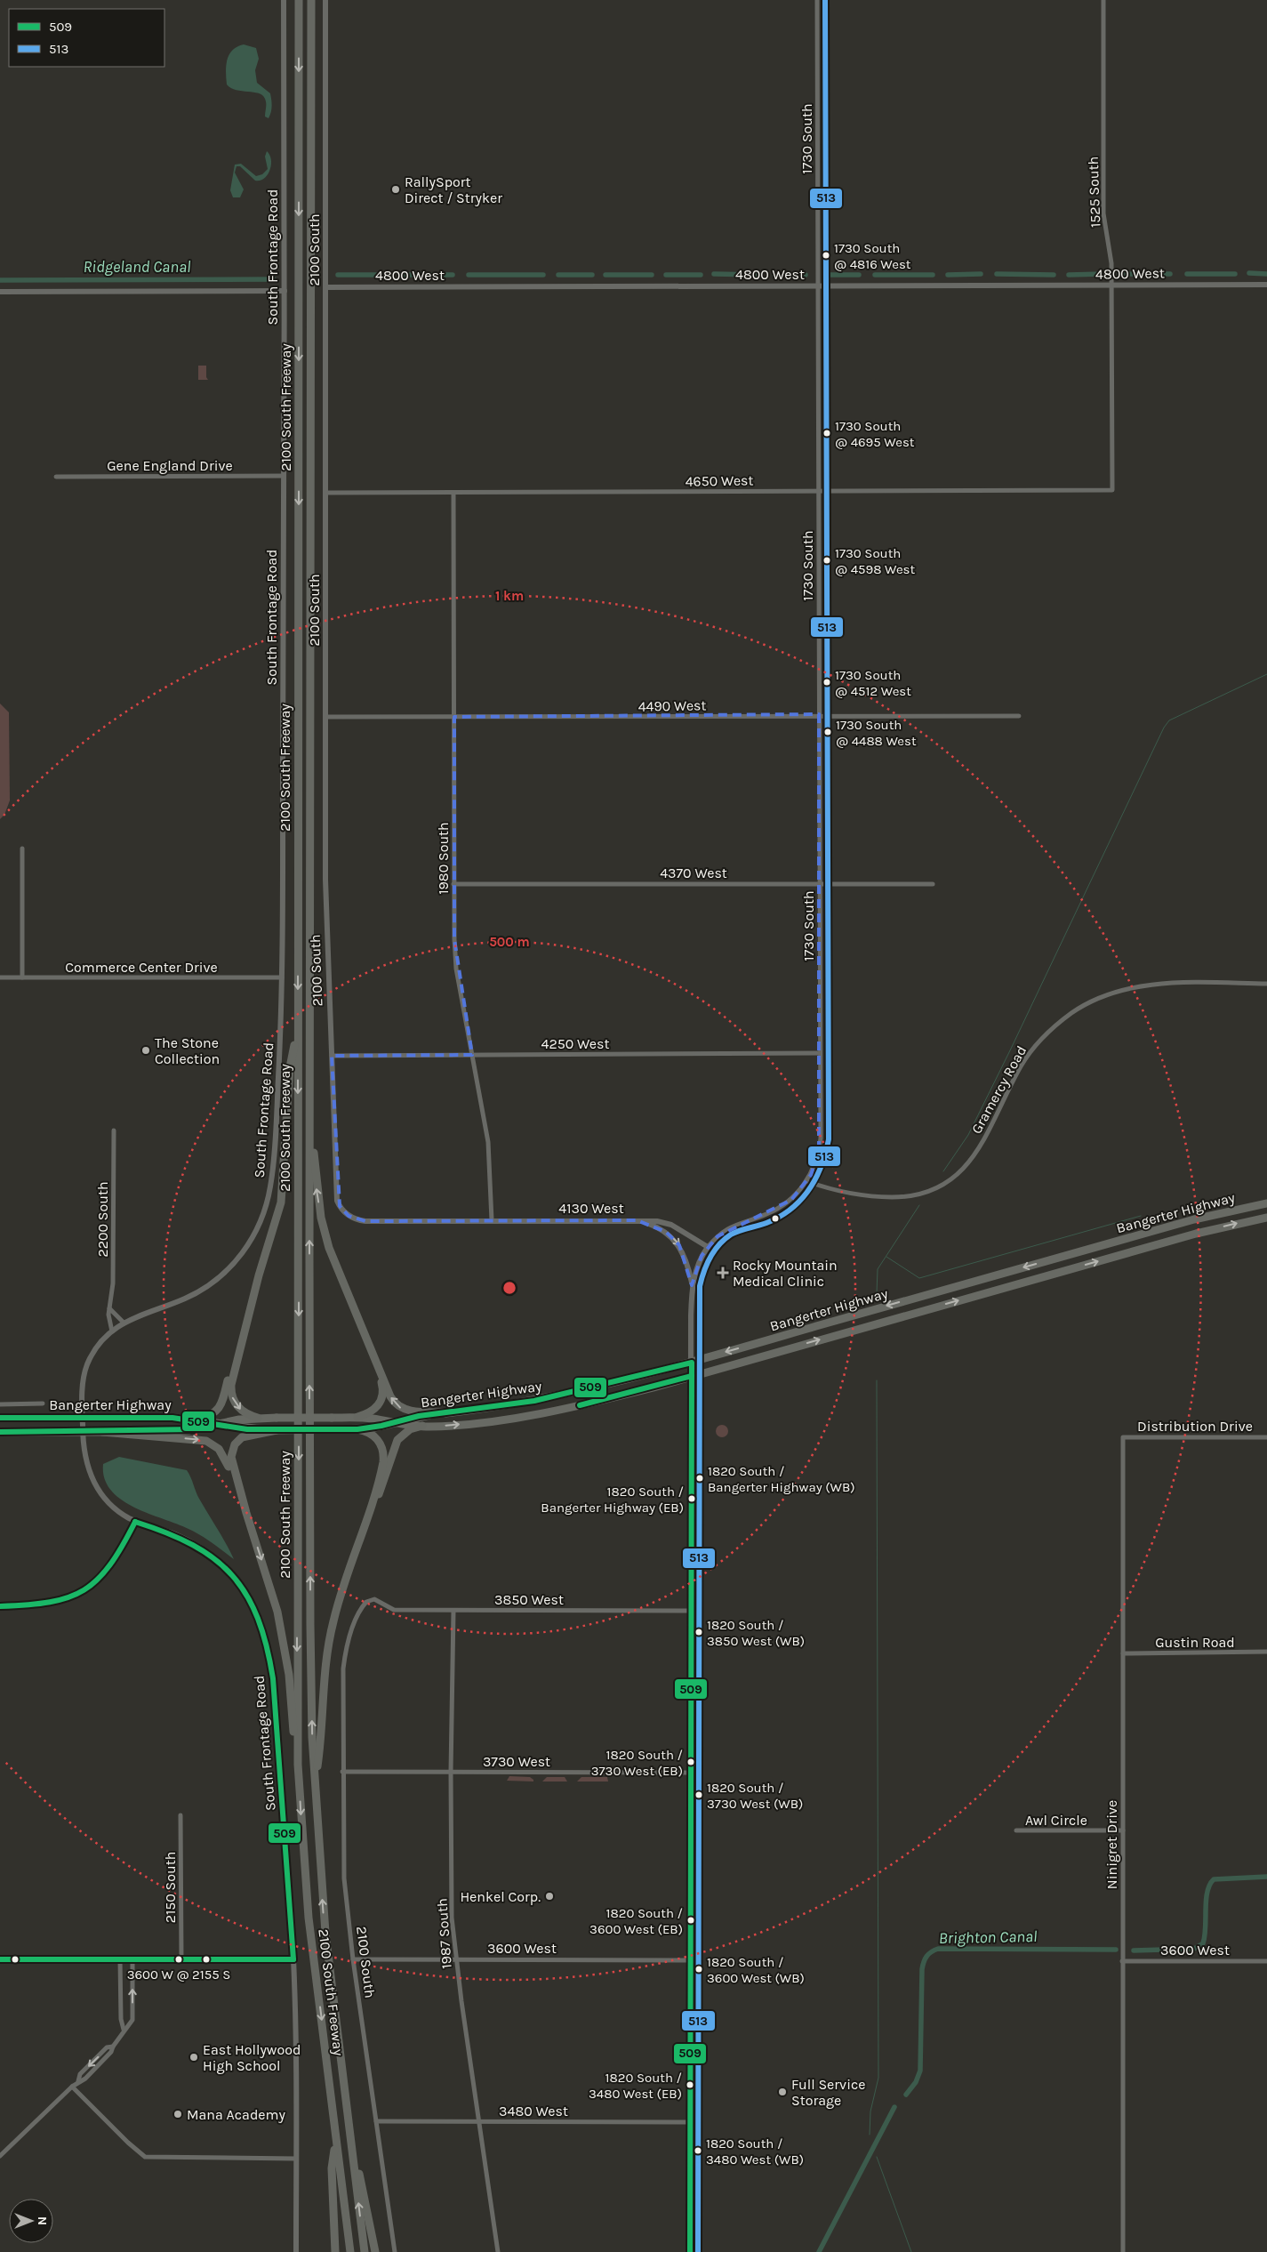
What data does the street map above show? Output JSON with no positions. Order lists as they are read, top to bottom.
{
  "streets": {
    "highway": ["2100 South Freeway", "Bangerter Highway"],
    "street": [
      "1730 South",
      "1525 South",
      "2100 South",
      "South Frontage Road",
      "4800 West",
      "Gene England Drive",
      "4650 West",
      "4490 West",
      "1980 South",
      "4370 West",
      "Commerce Center Drive",
      "4250 West",
      "Gramercy Road",
      "4130 West",
      "2200 South",
      "Distribution Drive",
      "3850 West",
      "Gustin Road",
      "3730 West",
      "Awl Circle",
      "Ninigret Drive",
      "2150 South",
      "1987 South",
      "3600 West",
      "3480 West"
    ]
  },
  "crossings": [
    ["1730 South", "4800 West"],
    ["1730 South", "4650 West"],
    ["1730 South", "4490 West"],
    ["1730 South", "4370 West"],
    ["1730 South", "4250 West"],
    ["1730 South", "Gramercy Road"],
    ["1525 South", "4800 West"],
    ["1525 South", "4650 West"],
    ["2100 South", "4800 West"],
    ["2100 South", "4650 West"],
    ["2100 South", "4490 West"],
    ["2100 South", "4250 West"],
    ["2100 South", "4130 West"],
    ["2100 South", "3850 West"],
    ["2100 South", "3730 West"],
    ["2100 South", "3600 West"],
    ["2100 South", "3480 West"],
    ["South Frontage Road", "Gene England Drive"],
    ["South Frontage Road", "Commerce Center Drive"],
    ["South Frontage Road", "Bangerter Highway"],
    ["South Frontage Road", "2200 South"],
    ["4650 West", "1980 South"],
    ["4490 West", "1980 South"],
    ["1980 South", "4370 West"],
    ["1980 South", "4250 West"],
    ["1980 South", "4130 West"],
    ["Distribution Drive", "Ninigret Drive"],
    ["3850 West", "1987 South"],
    ["Gustin Road", "Ninigret Drive"],
    ["3730 West", "1987 South"],
    ["Awl Circle", "Ninigret Drive"],
    ["Ninigret Drive", "3600 West"],
    ["1987 South", "3600 West"],
    ["1987 South", "3480 West"]
  ],
  "water": ["Ridgeland Canal", "Brighton Canal"],
  "places": {
    "other": [
      "RallySport Direct / Stryker",
      "1730 South @ 4816 West",
      "1730 South @ 4695 West",
      "1730 South @ 4598 West",
      "1730 South @ 4512 West",
      "1730 South @ 4488 West",
      "The Stone Collection",
      "1820 South / Bangerter Highway (WB)",
      "1820 South / Bangerter Highway (EB)",
      "1820 South / 3850 West (WB)",
      "1820 South / 3730 West (EB)",
      "1820 South / 3730 West (WB)",
      "Henkel Corp.",
      "1820 South / 3600 West (EB)",
      "3600 W @ 2155 S",
      "1820 South / 3600 West (WB)",
      "East Hollywood High School",
      "1820 South / 3480 West (EB)",
      "Full Service Storage",
      "Mana Academy",
      "1820 South / 3480 West (WB)"
    ],
    "health": ["Rocky Mountain Medical Clinic"]
  },
  "lines": ["transit line 513", "transit line 509"],
  "legend": ["509", "513"],
  "north": "right",
  "rings": ["1 km", "500 m"]
}
